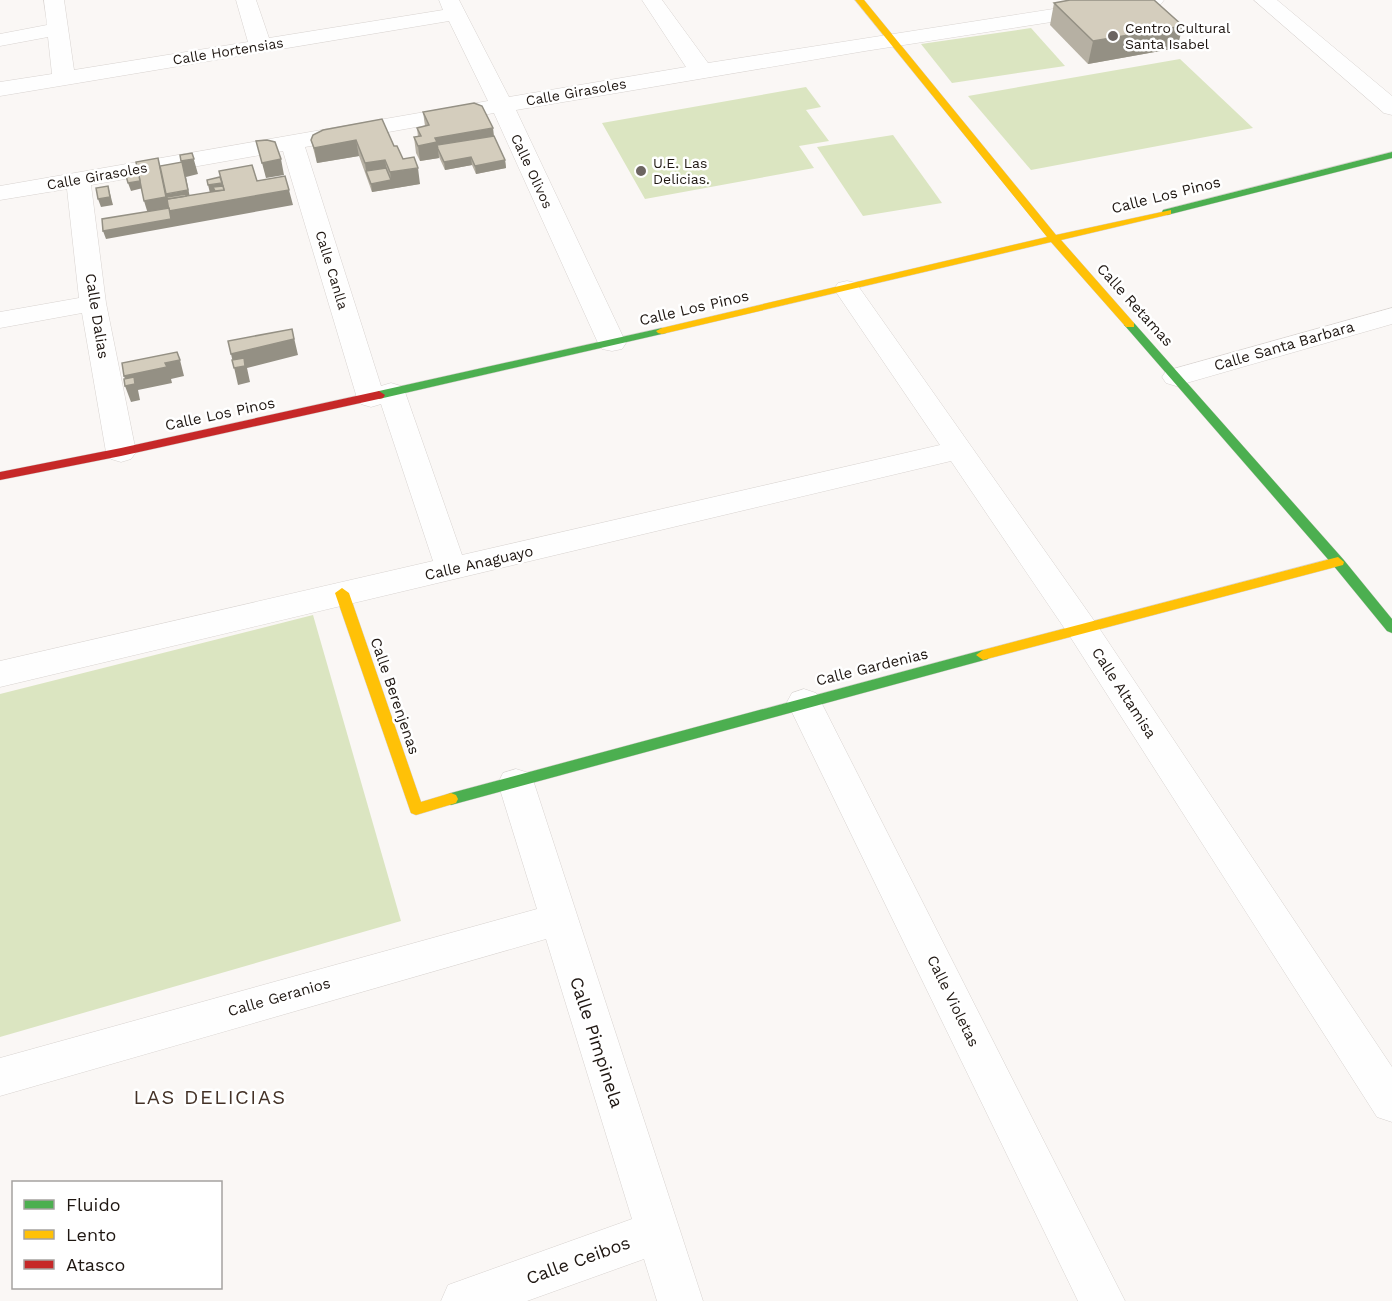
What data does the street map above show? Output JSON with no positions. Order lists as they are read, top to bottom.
{
  "streets": {
    "street": [
      "Calle Hortensias",
      "Calle Girasoles",
      "Calle Olivos",
      "Calle Los Pinos",
      "Calle Canlla",
      "Calle Retamas",
      "Calle Dalias",
      "Calle Santa Barbara",
      "Calle Anaguayo",
      "Calle Gardenias",
      "Calle Altamisa",
      "Calle Berenjenas",
      "Calle Geranios",
      "Calle Violetas",
      "Calle Pimpinela",
      "Calle Ceibos"
    ]
  },
  "crossings": [
    ["Calle Hortensias", "Calle Olivos"],
    ["Calle Girasoles", "Calle Olivos"],
    ["Calle Girasoles", "Calle Canlla"],
    ["Calle Girasoles", "Calle Retamas"],
    ["Calle Girasoles", "Calle Dalias"],
    ["Calle Olivos", "Calle Los Pinos"],
    ["Calle Los Pinos", "Calle Canlla"],
    ["Calle Los Pinos", "Calle Retamas"],
    ["Calle Los Pinos", "Calle Dalias"],
    ["Calle Los Pinos", "Calle Altamisa"],
    ["Calle Canlla", "Calle Anaguayo"],
    ["Calle Retamas", "Calle Santa Barbara"],
    ["Calle Retamas", "Calle Gardenias"],
    ["Calle Anaguayo", "Calle Altamisa"],
    ["Calle Anaguayo", "Calle Berenjenas"],
    ["Calle Gardenias", "Calle Altamisa"],
    ["Calle Gardenias", "Calle Berenjenas"],
    ["Calle Gardenias", "Calle Violetas"],
    ["Calle Gardenias", "Calle Pimpinela"],
    ["Calle Geranios", "Calle Pimpinela"],
    ["Calle Pimpinela", "Calle Ceibos"]
  ],
  "districts": ["LAS DELICIAS"],
  "places": ["Centro Cultural Santa Isabel", "U.E. Las Delicias."],
  "legend": ["Fluido", "Lento", "Atasco"]
}
